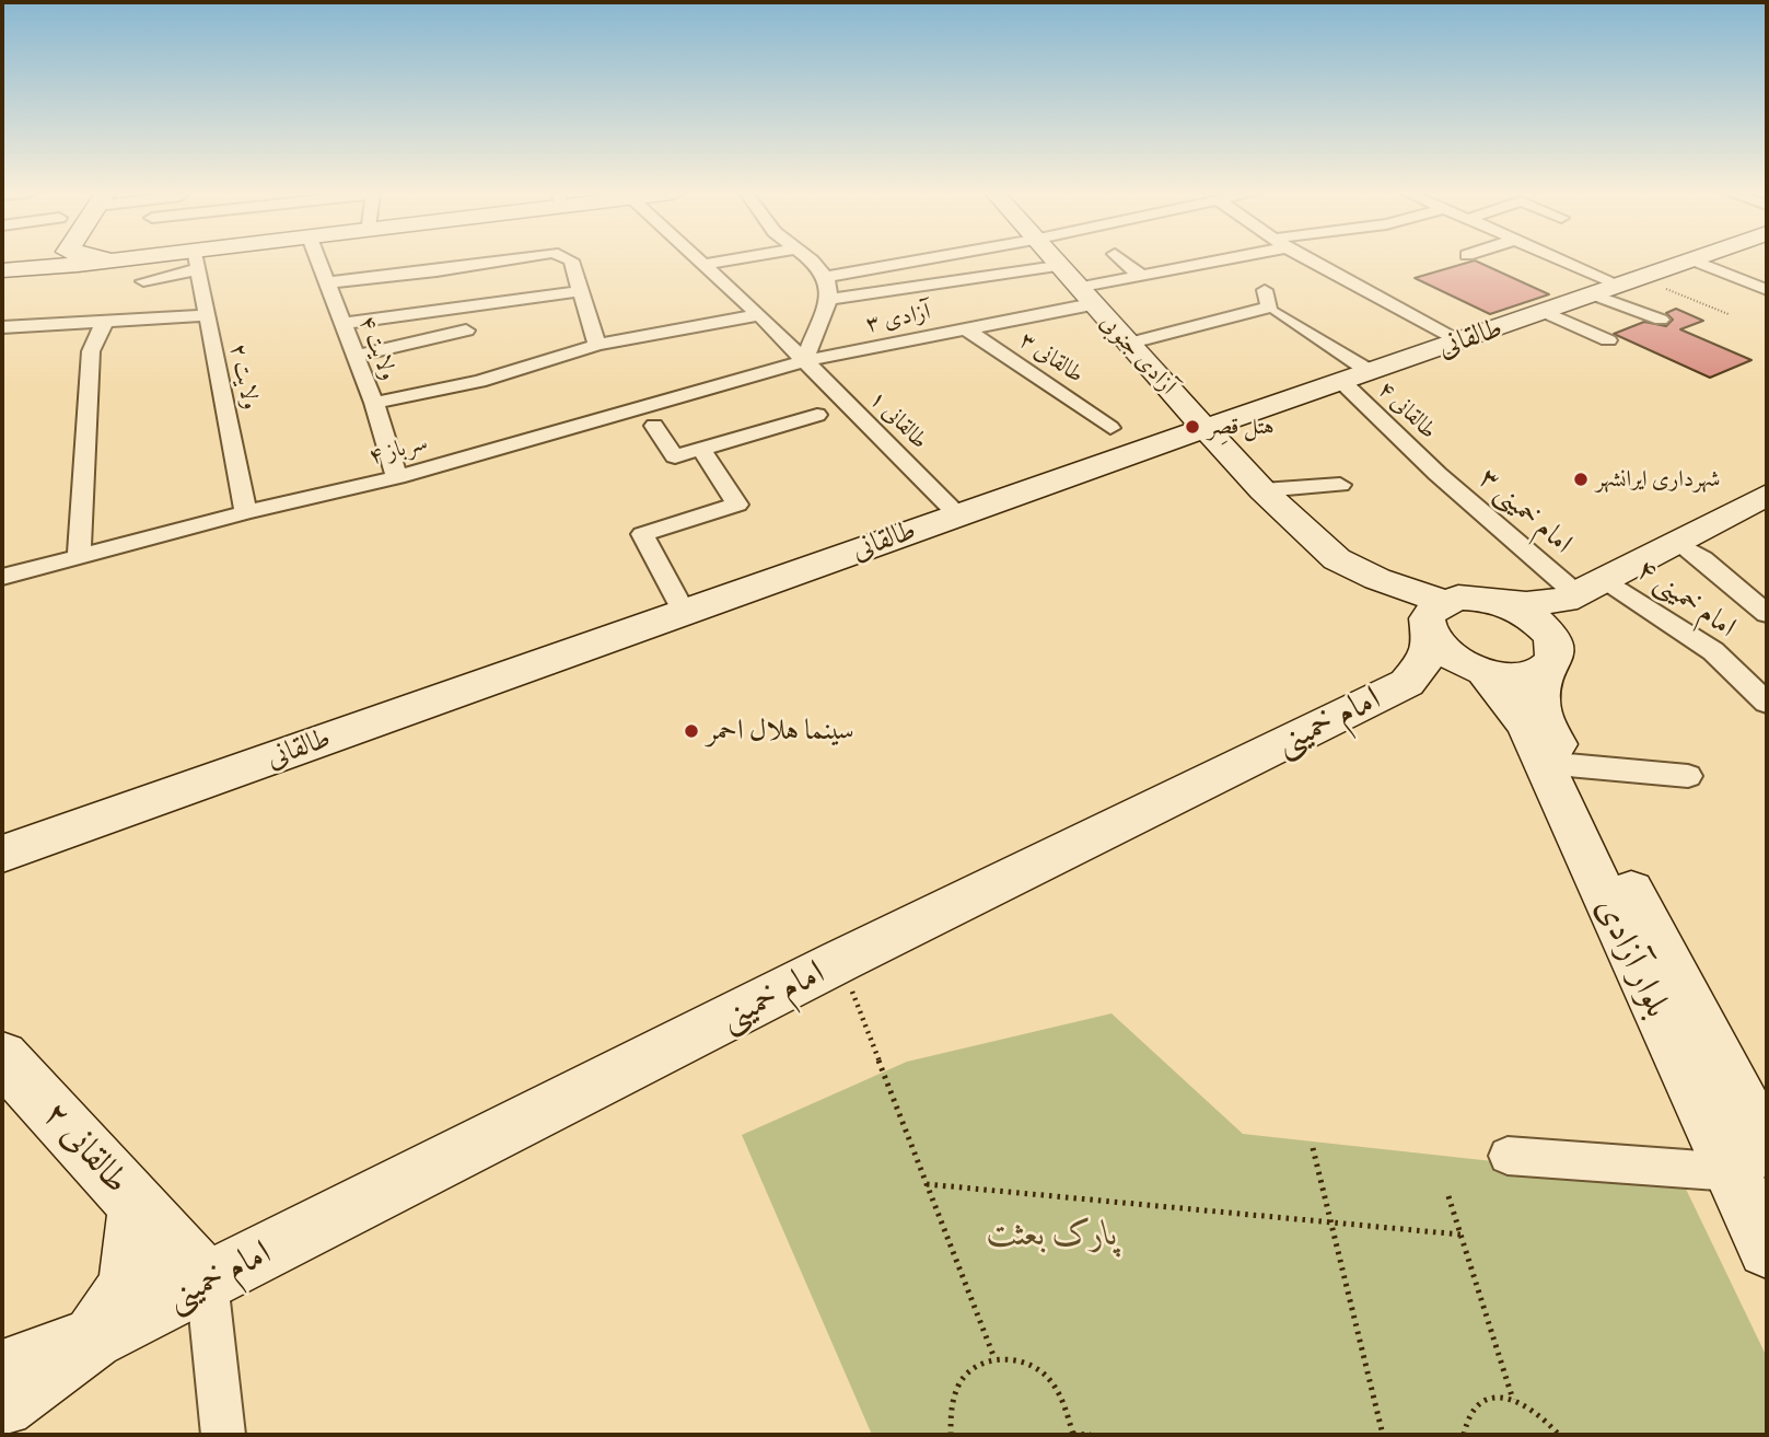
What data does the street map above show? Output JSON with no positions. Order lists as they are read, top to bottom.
{
  "streets": {
    "main road": [
      "طالقانی",
      "آزادی جنوبی",
      "امام خمینی",
      "بلوار آزادی",
      "طالقانی ۲"
    ],
    "street": [
      "آزادی ۳",
      "ولایت ۴",
      "طالقانی ۳",
      "ولایت ۲",
      "طالقانی ۴",
      "طالقانی ۱",
      "سرباز ۴",
      "امام خمینی ۳",
      "امام خمینی ۴"
    ]
  },
  "crossings": [
    ["آزادی ۳", "آزادی جنوبی"],
    ["آزادی ۳", "طالقانی ۳"],
    ["آزادی ۳", "طالقانی ۱"],
    ["آزادی ۳", "سرباز ۴"],
    ["طالقانی", "آزادی جنوبی"],
    ["طالقانی", "طالقانی ۴"],
    ["طالقانی", "طالقانی ۱"],
    ["ولایت ۴", "سرباز ۴"],
    ["آزادی جنوبی", "امام خمینی"],
    ["آزادی جنوبی", "بلوار آزادی"],
    ["ولایت ۲", "سرباز ۴"],
    ["طالقانی ۴", "امام خمینی ۳"],
    ["طالقانی ۱", "سرباز ۴"],
    ["امام خمینی ۳", "امام خمینی ۴"],
    ["امام خمینی ۳", "بلوار آزادی"],
    ["امام خمینی ۴", "بلوار آزادی"],
    ["امام خمینی", "بلوار آزادی"],
    ["امام خمینی", "طالقانی ۲"]
  ],
  "parks": ["پارک بعثت"],
  "places": ["هتل قصِر", "شهرداری ایرانشهر", "سینما هلال احمر"]
}
